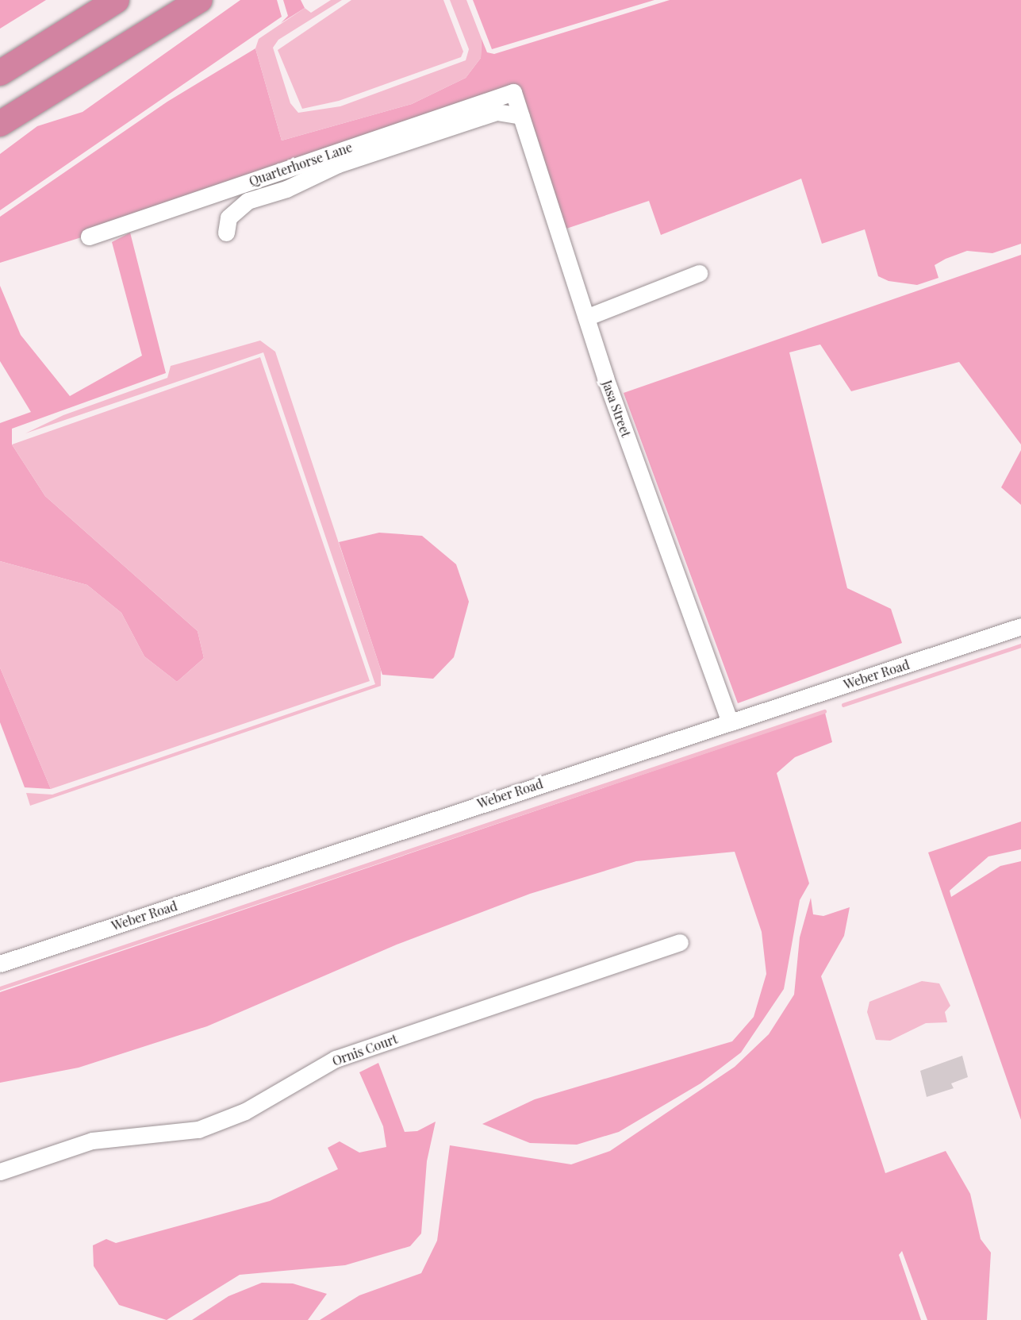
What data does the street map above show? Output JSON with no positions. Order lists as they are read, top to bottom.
{
  "streets": {
    "street": [
      "Quarterhorse Lane",
      "Jasa Street",
      "Weber Road",
      "Ornis Court"
    ]
  },
  "crossings": [
    ["Quarterhorse Lane", "Jasa Street"],
    ["Jasa Street", "Weber Road"]
  ]
}
